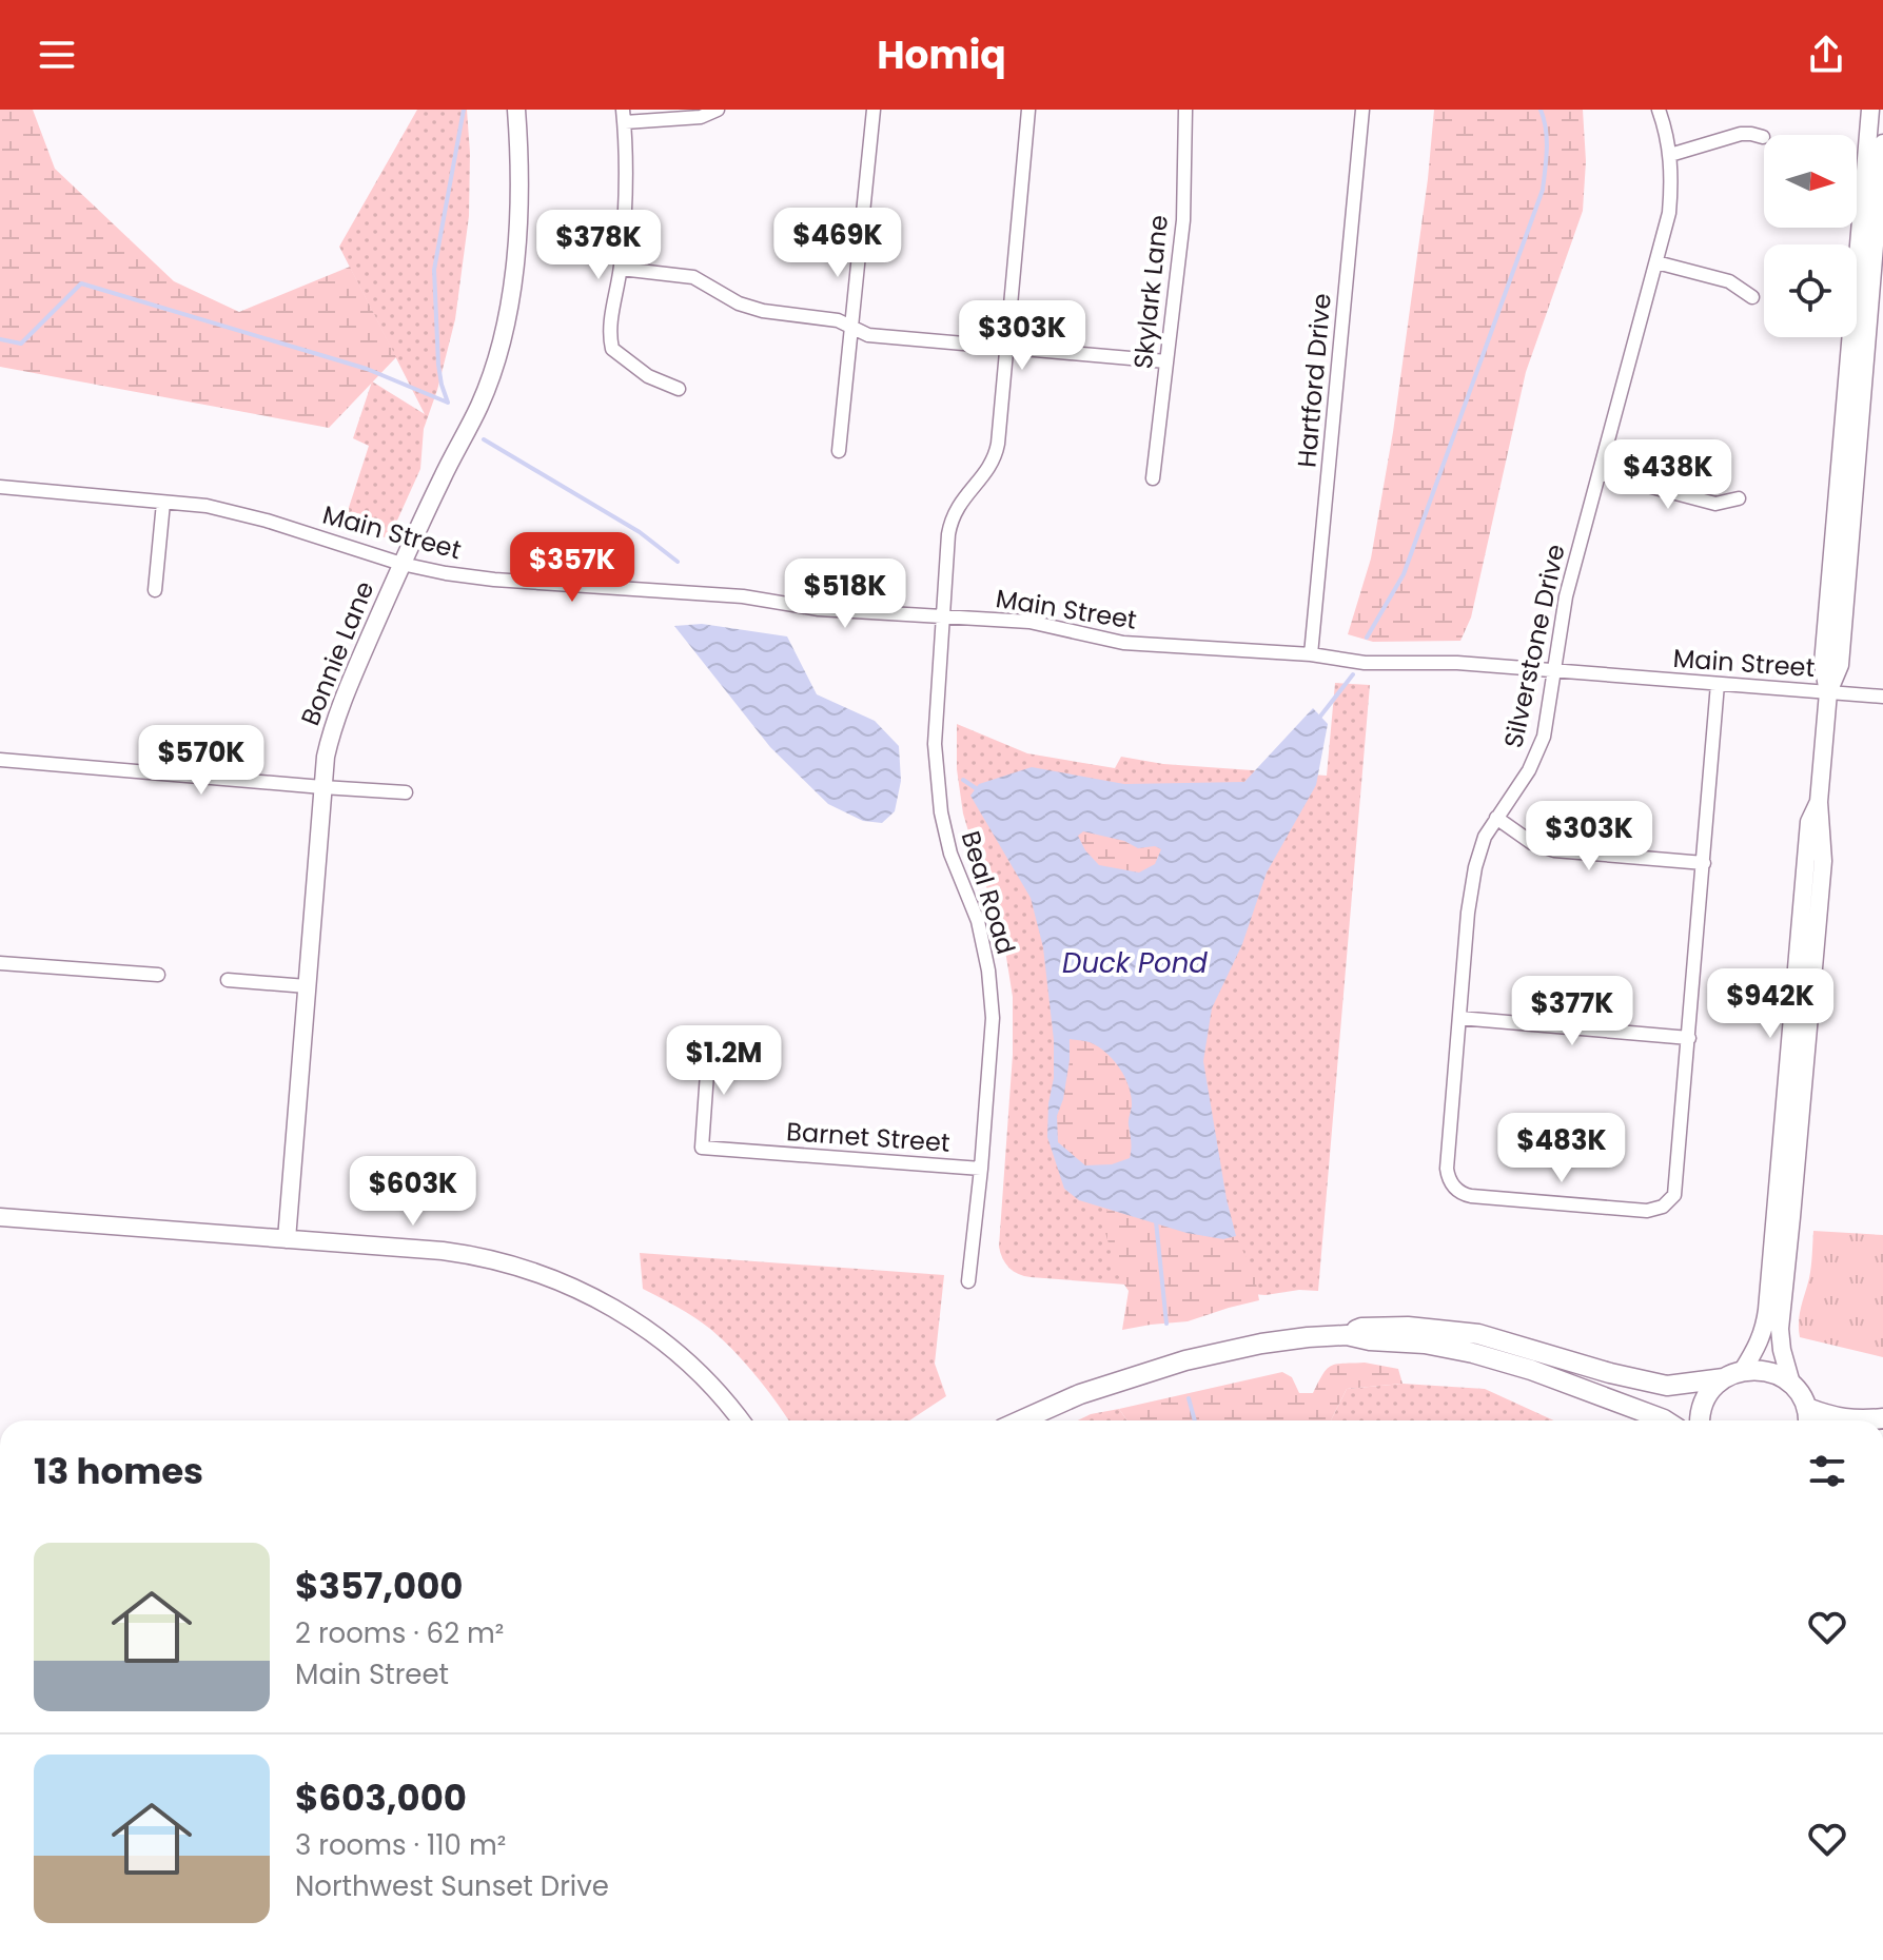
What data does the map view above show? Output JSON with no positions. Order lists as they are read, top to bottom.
{
  "streets": {
    "street": [
      "Skylark Lane",
      "Hartford Drive",
      "Main Street",
      "Silverstone Drive",
      "Bonnie Lane",
      "Beal Road",
      "Barnet Street"
    ]
  },
  "crossings": [
    ["Hartford Drive", "Main Street"],
    ["Main Street", "Silverstone Drive"],
    ["Main Street", "Bonnie Lane"],
    ["Main Street", "Beal Road"],
    ["Beal Road", "Barnet Street"]
  ],
  "water": ["Duck Pond"],
  "north": "right",
  "page": {
    "header": "Homiq",
    "price": [
      "$469K",
      "$378K",
      "$303K",
      "$438K",
      "$357K",
      "$518K",
      "$570K",
      "$303K",
      "$942K",
      "$377K",
      "$1.2M",
      "$483K",
      "$603K"
    ],
    "heading": "13 homes",
    "list": [
      {
        "name": "$357,000",
        "note": "2 rooms · 62 m² · Main Street"
      },
      {
        "name": "$603,000",
        "note": "3 rooms · 110 m² · Northwest Sunset Drive"
      }
    ]
  }
}
